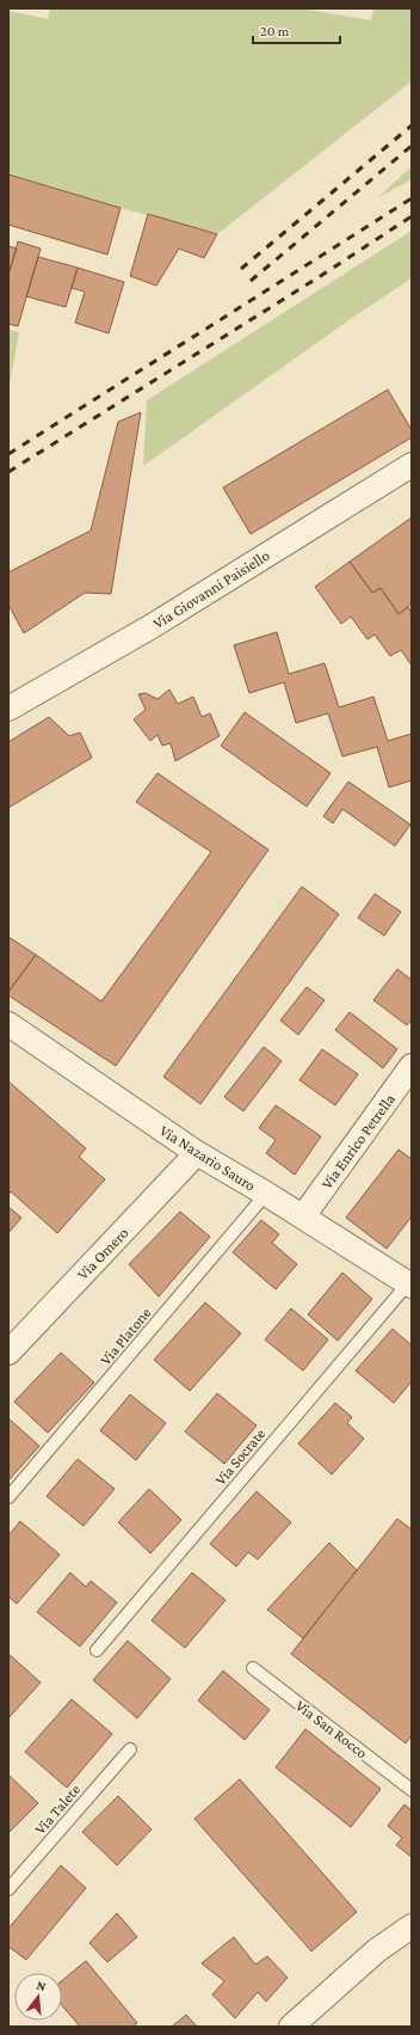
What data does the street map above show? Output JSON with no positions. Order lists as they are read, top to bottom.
{
  "streets": {
    "street": [
      "Via Giovanni Paisiello",
      "Via Enrico Petrella",
      "Via Nazario Sauro",
      "Via Omero"
    ],
    "lane": [
      "Via Platone",
      "Via Socrate",
      "Via San Rocco",
      "Via Talete"
    ]
  },
  "crossings": [
    ["Via Enrico Petrella", "Via Nazario Sauro"],
    ["Via Nazario Sauro", "Via Omero"],
    ["Via Nazario Sauro", "Via Platone"],
    ["Via Nazario Sauro", "Via Socrate"]
  ],
  "scale_bar": "20 m",
  "north": "top"
}
